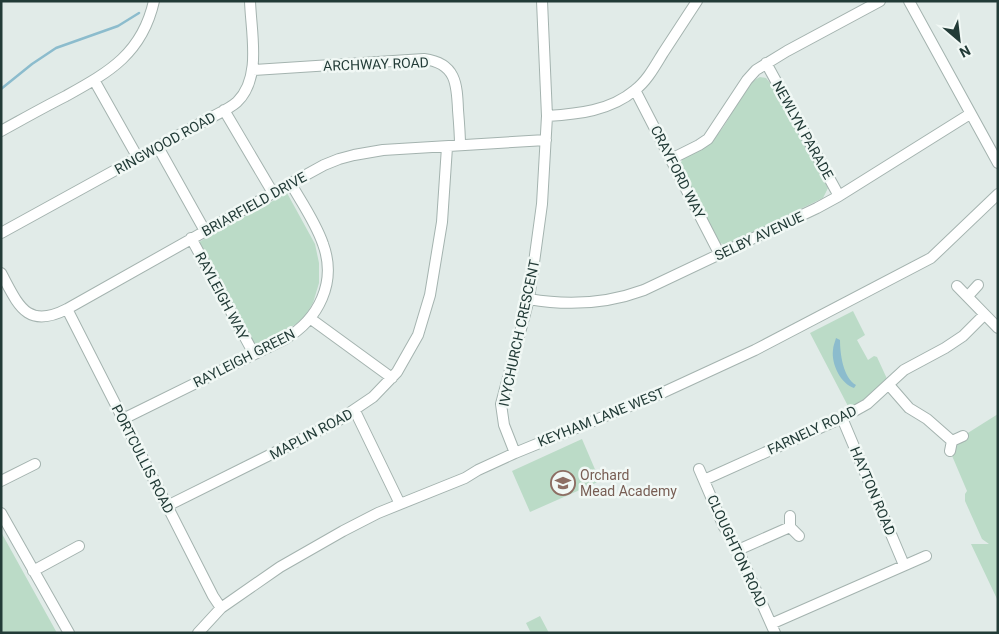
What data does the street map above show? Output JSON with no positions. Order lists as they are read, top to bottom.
{
  "streets": {
    "street": [
      "ARCHWAY ROAD",
      "NEWLYN PARADE",
      "RINGWOOD ROAD",
      "CRAYFORD WAY",
      "BRIARFIELD DRIVE",
      "SELBY AVENUE",
      "RAYLEIGH WAY",
      "IVYCHURCH CRESCENT",
      "RAYLEIGH GREEN",
      "KEYHAM LANE WEST",
      "FARNELY ROAD",
      "MAPLIN ROAD",
      "PORTCULLIS ROAD",
      "HAYTON ROAD",
      "CLOUGHTON ROAD"
    ]
  },
  "crossings": [
    ["ARCHWAY ROAD", "RINGWOOD ROAD"],
    ["ARCHWAY ROAD", "BRIARFIELD DRIVE"],
    ["NEWLYN PARADE", "SELBY AVENUE"],
    ["CRAYFORD WAY", "SELBY AVENUE"],
    ["BRIARFIELD DRIVE", "RAYLEIGH WAY"],
    ["BRIARFIELD DRIVE", "IVYCHURCH CRESCENT"],
    ["BRIARFIELD DRIVE", "RAYLEIGH GREEN"],
    ["BRIARFIELD DRIVE", "MAPLIN ROAD"],
    ["BRIARFIELD DRIVE", "PORTCULLIS ROAD"],
    ["SELBY AVENUE", "IVYCHURCH CRESCENT"],
    ["RAYLEIGH WAY", "RAYLEIGH GREEN"],
    ["IVYCHURCH CRESCENT", "KEYHAM LANE WEST"],
    ["RAYLEIGH GREEN", "PORTCULLIS ROAD"],
    ["KEYHAM LANE WEST", "PORTCULLIS ROAD"],
    ["FARNELY ROAD", "HAYTON ROAD"],
    ["FARNELY ROAD", "CLOUGHTON ROAD"],
    ["MAPLIN ROAD", "PORTCULLIS ROAD"]
  ],
  "places": {
    "school or university": ["Orchard Mead Academy"]
  },
  "north": "bottom right"
}
